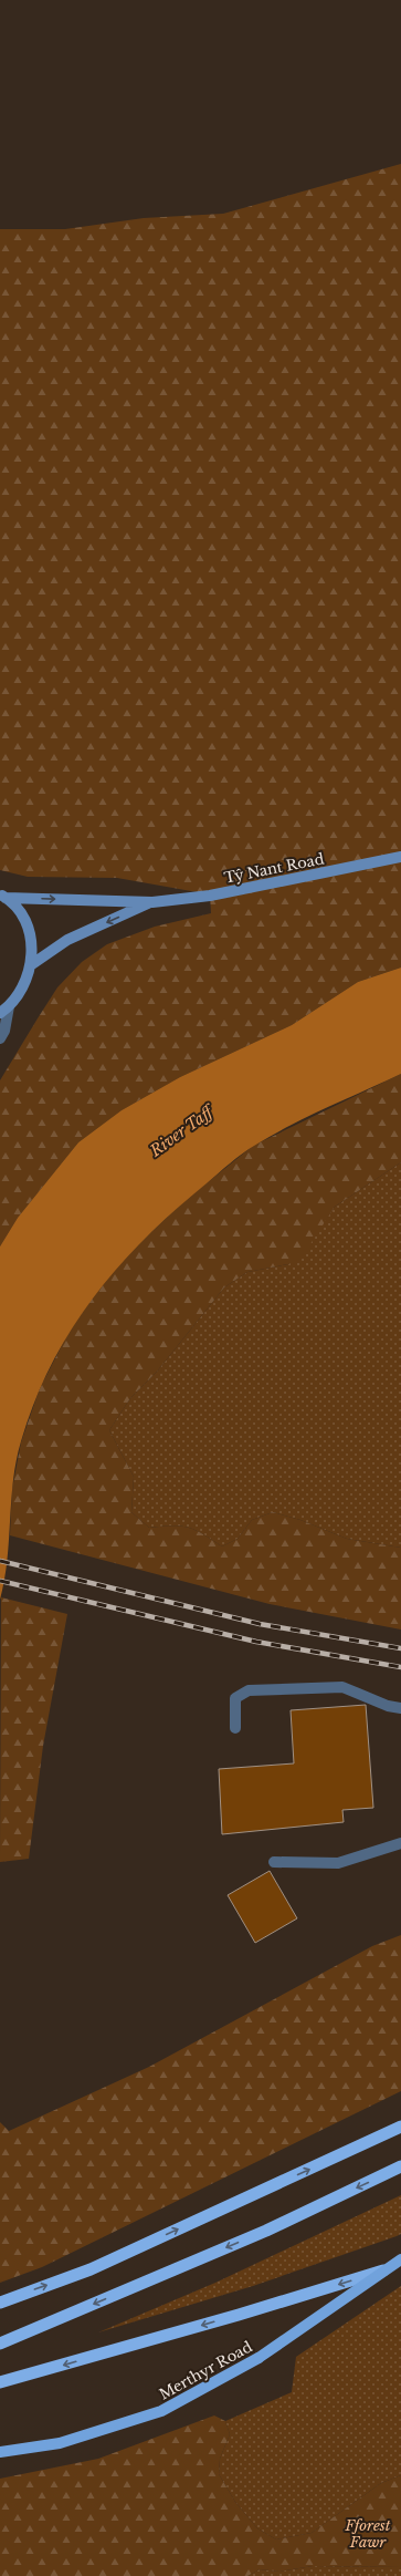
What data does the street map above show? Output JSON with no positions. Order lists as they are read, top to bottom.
{
  "streets": {
    "main road": ["Tŷ Nant Road", "Merthyr Road"]
  },
  "water": ["River Taff"],
  "parks": ["Fforest Fawr"]
}
